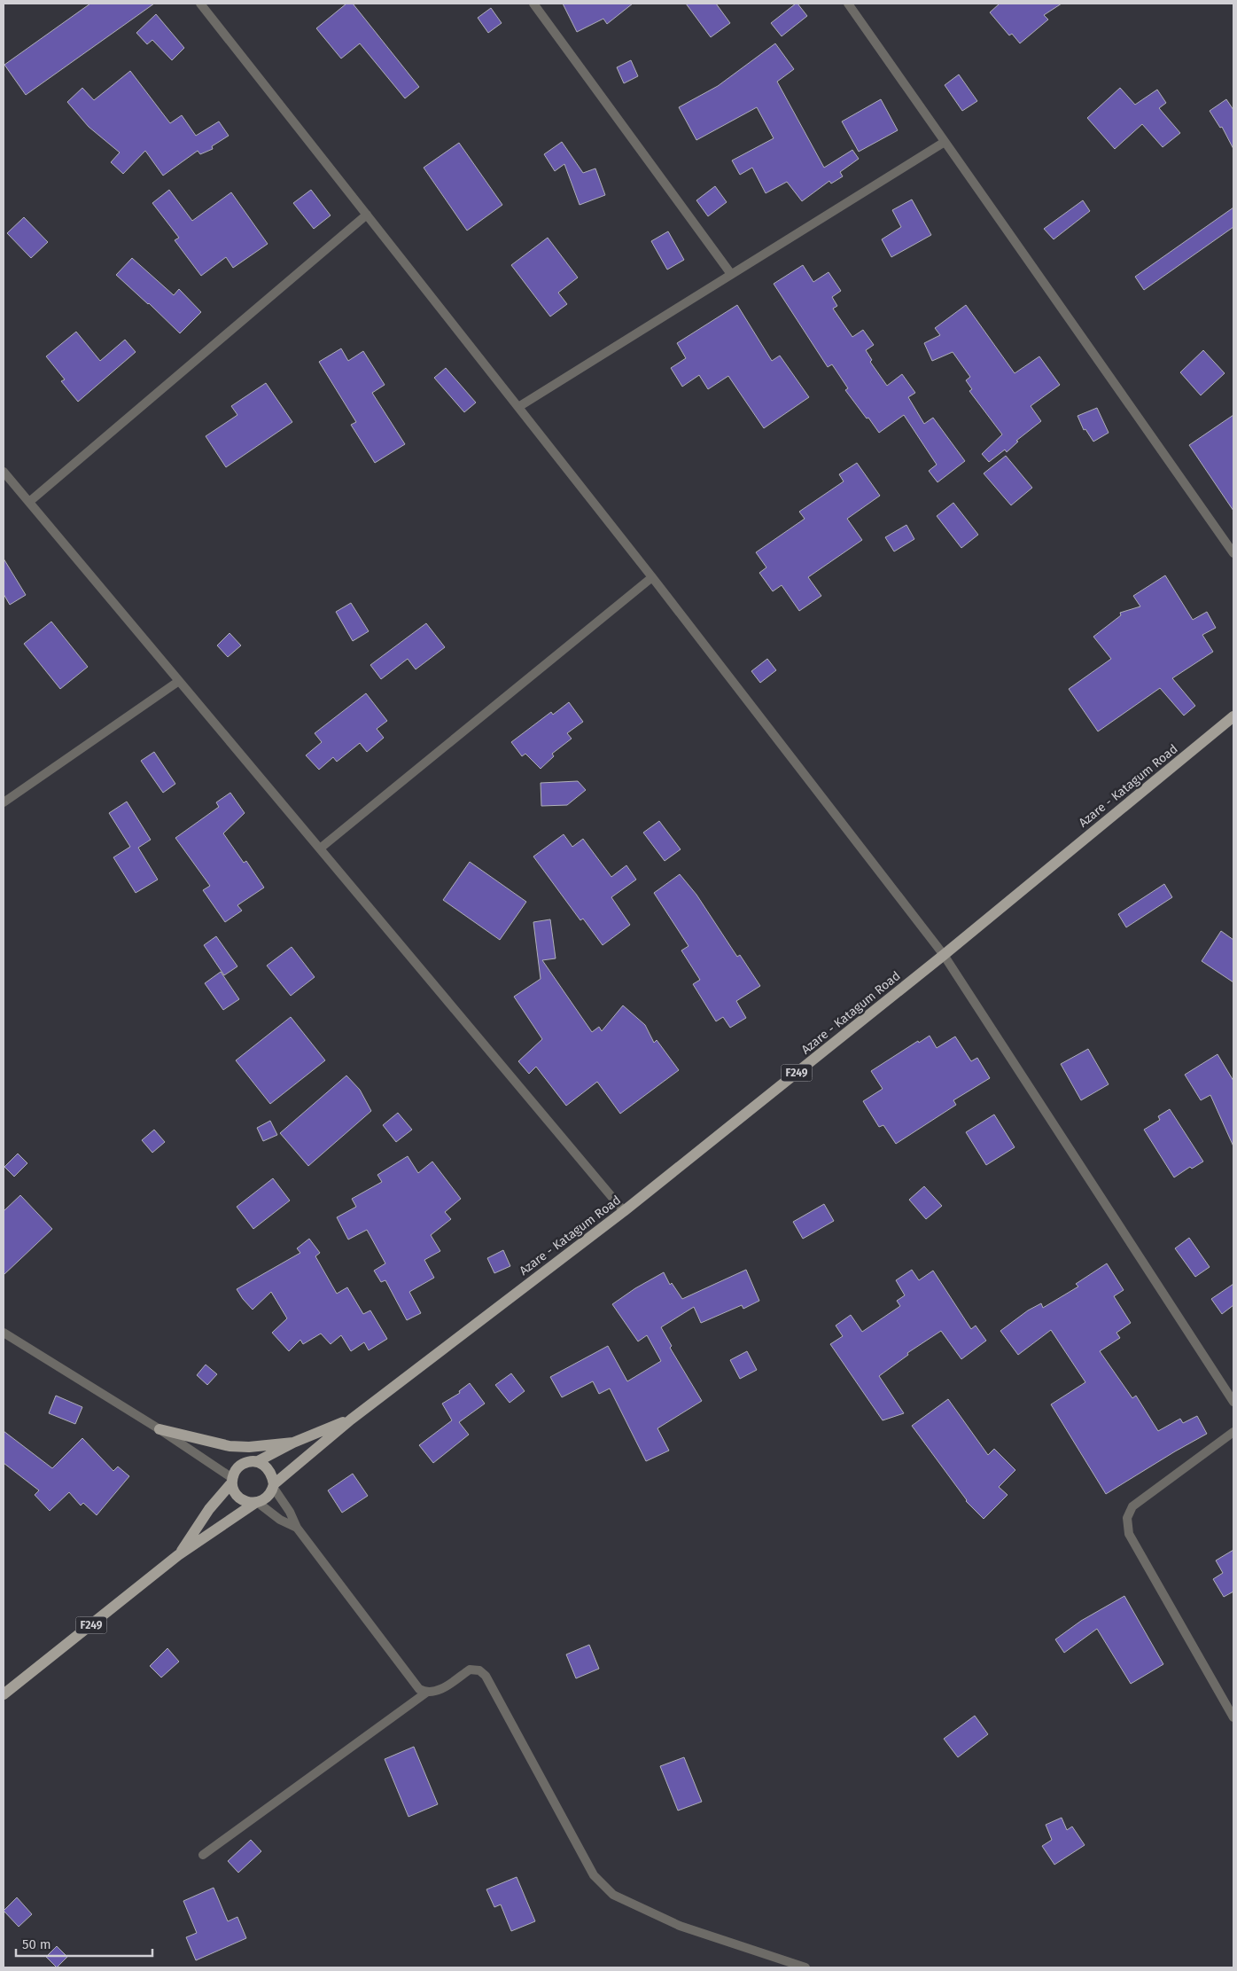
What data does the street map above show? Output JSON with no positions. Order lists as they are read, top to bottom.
{
  "streets": {
    "main road": ["Azare - Katagum Road", "F249"]
  },
  "scale_bar": "50 m"
}
